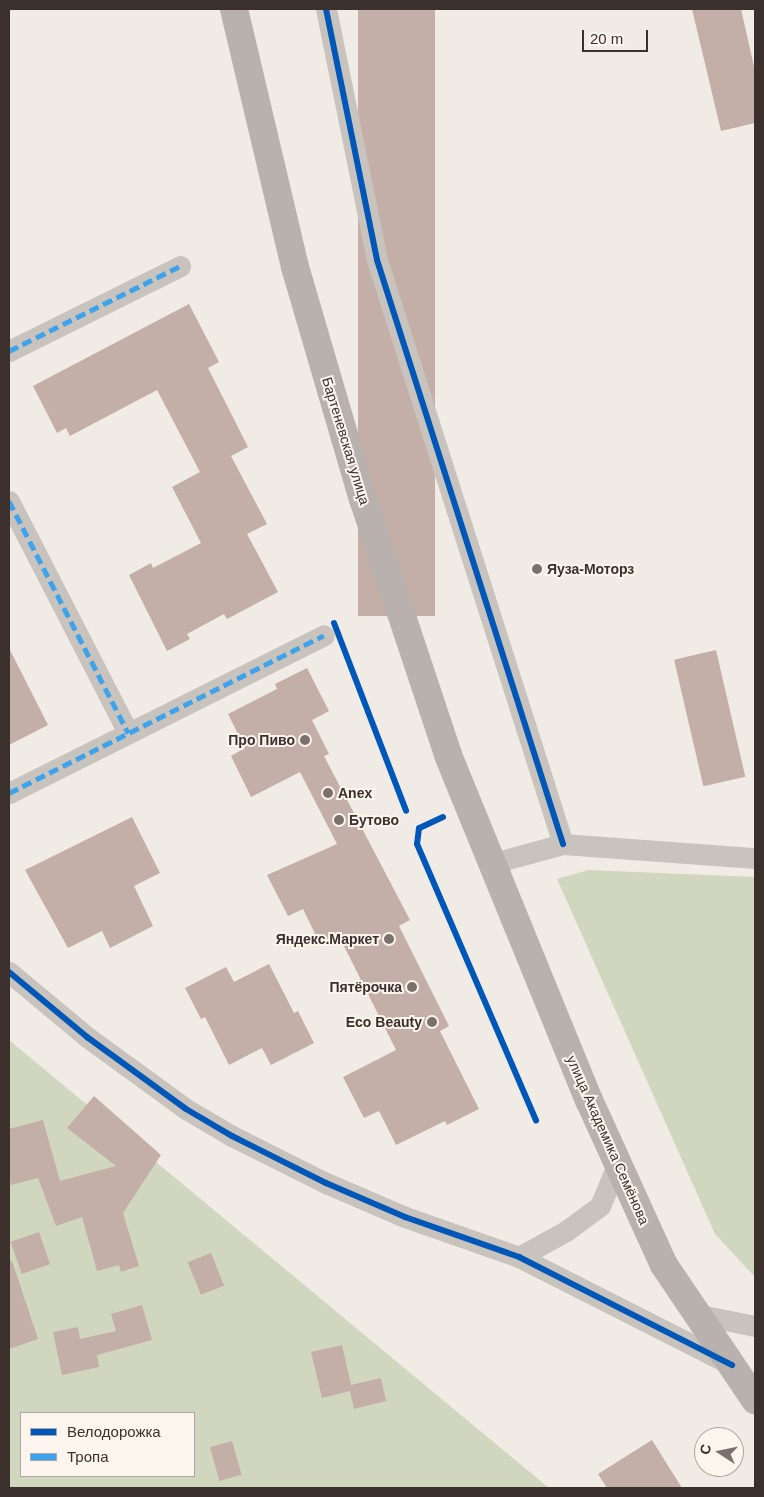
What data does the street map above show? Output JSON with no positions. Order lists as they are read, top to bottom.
{
  "streets": {
    "main road": ["Бартеневская улица", "улица Академика Семёнова"]
  },
  "crossings": [
    ["Бартеневская улица", "улица Академика Семёнова"]
  ],
  "places": [
    "Яуза-Моторз",
    "Про Пиво",
    "Anex",
    "Бутово",
    "Яндекс.Маркет",
    "Пятёрочка",
    "Eco Beauty"
  ],
  "legend": ["Велодорожка", "Тропа"],
  "scale_bar": "20 m",
  "north": "left"
}
